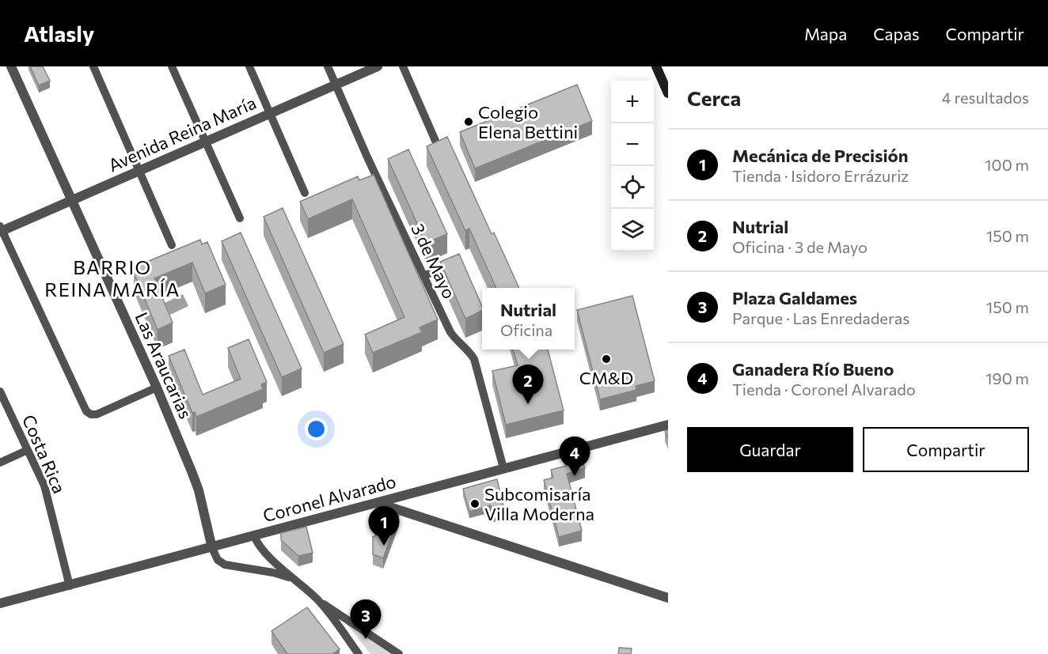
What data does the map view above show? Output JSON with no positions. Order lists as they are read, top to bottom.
{
  "streets": {
    "street": [
      "Avenida Reina María",
      "3 de Mayo",
      "Las Araucarias",
      "Costa Rica",
      "Coronel Alvarado"
    ]
  },
  "crossings": [
    ["Avenida Reina María", "3 de Mayo"],
    ["Avenida Reina María", "Las Araucarias"],
    ["3 de Mayo", "Coronel Alvarado"],
    ["Las Araucarias", "Coronel Alvarado"],
    ["Costa Rica", "Coronel Alvarado"]
  ],
  "districts": ["BARRIO REINA MARÍA"],
  "places": ["Colegio Elena Bettini", "CM&D", "Subcomisaría Villa Moderna"],
  "page": {
    "header": "Atlasly",
    "nav": ["Mapa", "Capas", "Compartir"],
    "heading": ["Cerca", "4 resultados"],
    "map_buttons": ["+", "−"],
    "list": [
      {
        "mark": "1",
        "name": "Mecánica de Precisión",
        "note": "Tienda · Isidoro Errázuriz",
        "value": "100 m"
      },
      {
        "mark": "2",
        "name": "Nutrial",
        "note": "Oficina · 3 de Mayo",
        "value": "150 m"
      },
      {
        "mark": "3",
        "name": "Plaza Galdames",
        "note": "Parque · Las Enredaderas",
        "value": "150 m"
      },
      {
        "mark": "4",
        "name": "Ganadera Río Bueno",
        "note": "Tienda · Coronel Alvarado",
        "value": "190 m"
      }
    ],
    "popup": ["Nutrial", "Oficina"],
    "pins": [
      "2",
      "4",
      "1",
      "3"
    ],
    "buttons": ["Guardar", "Compartir"]
  }
}
